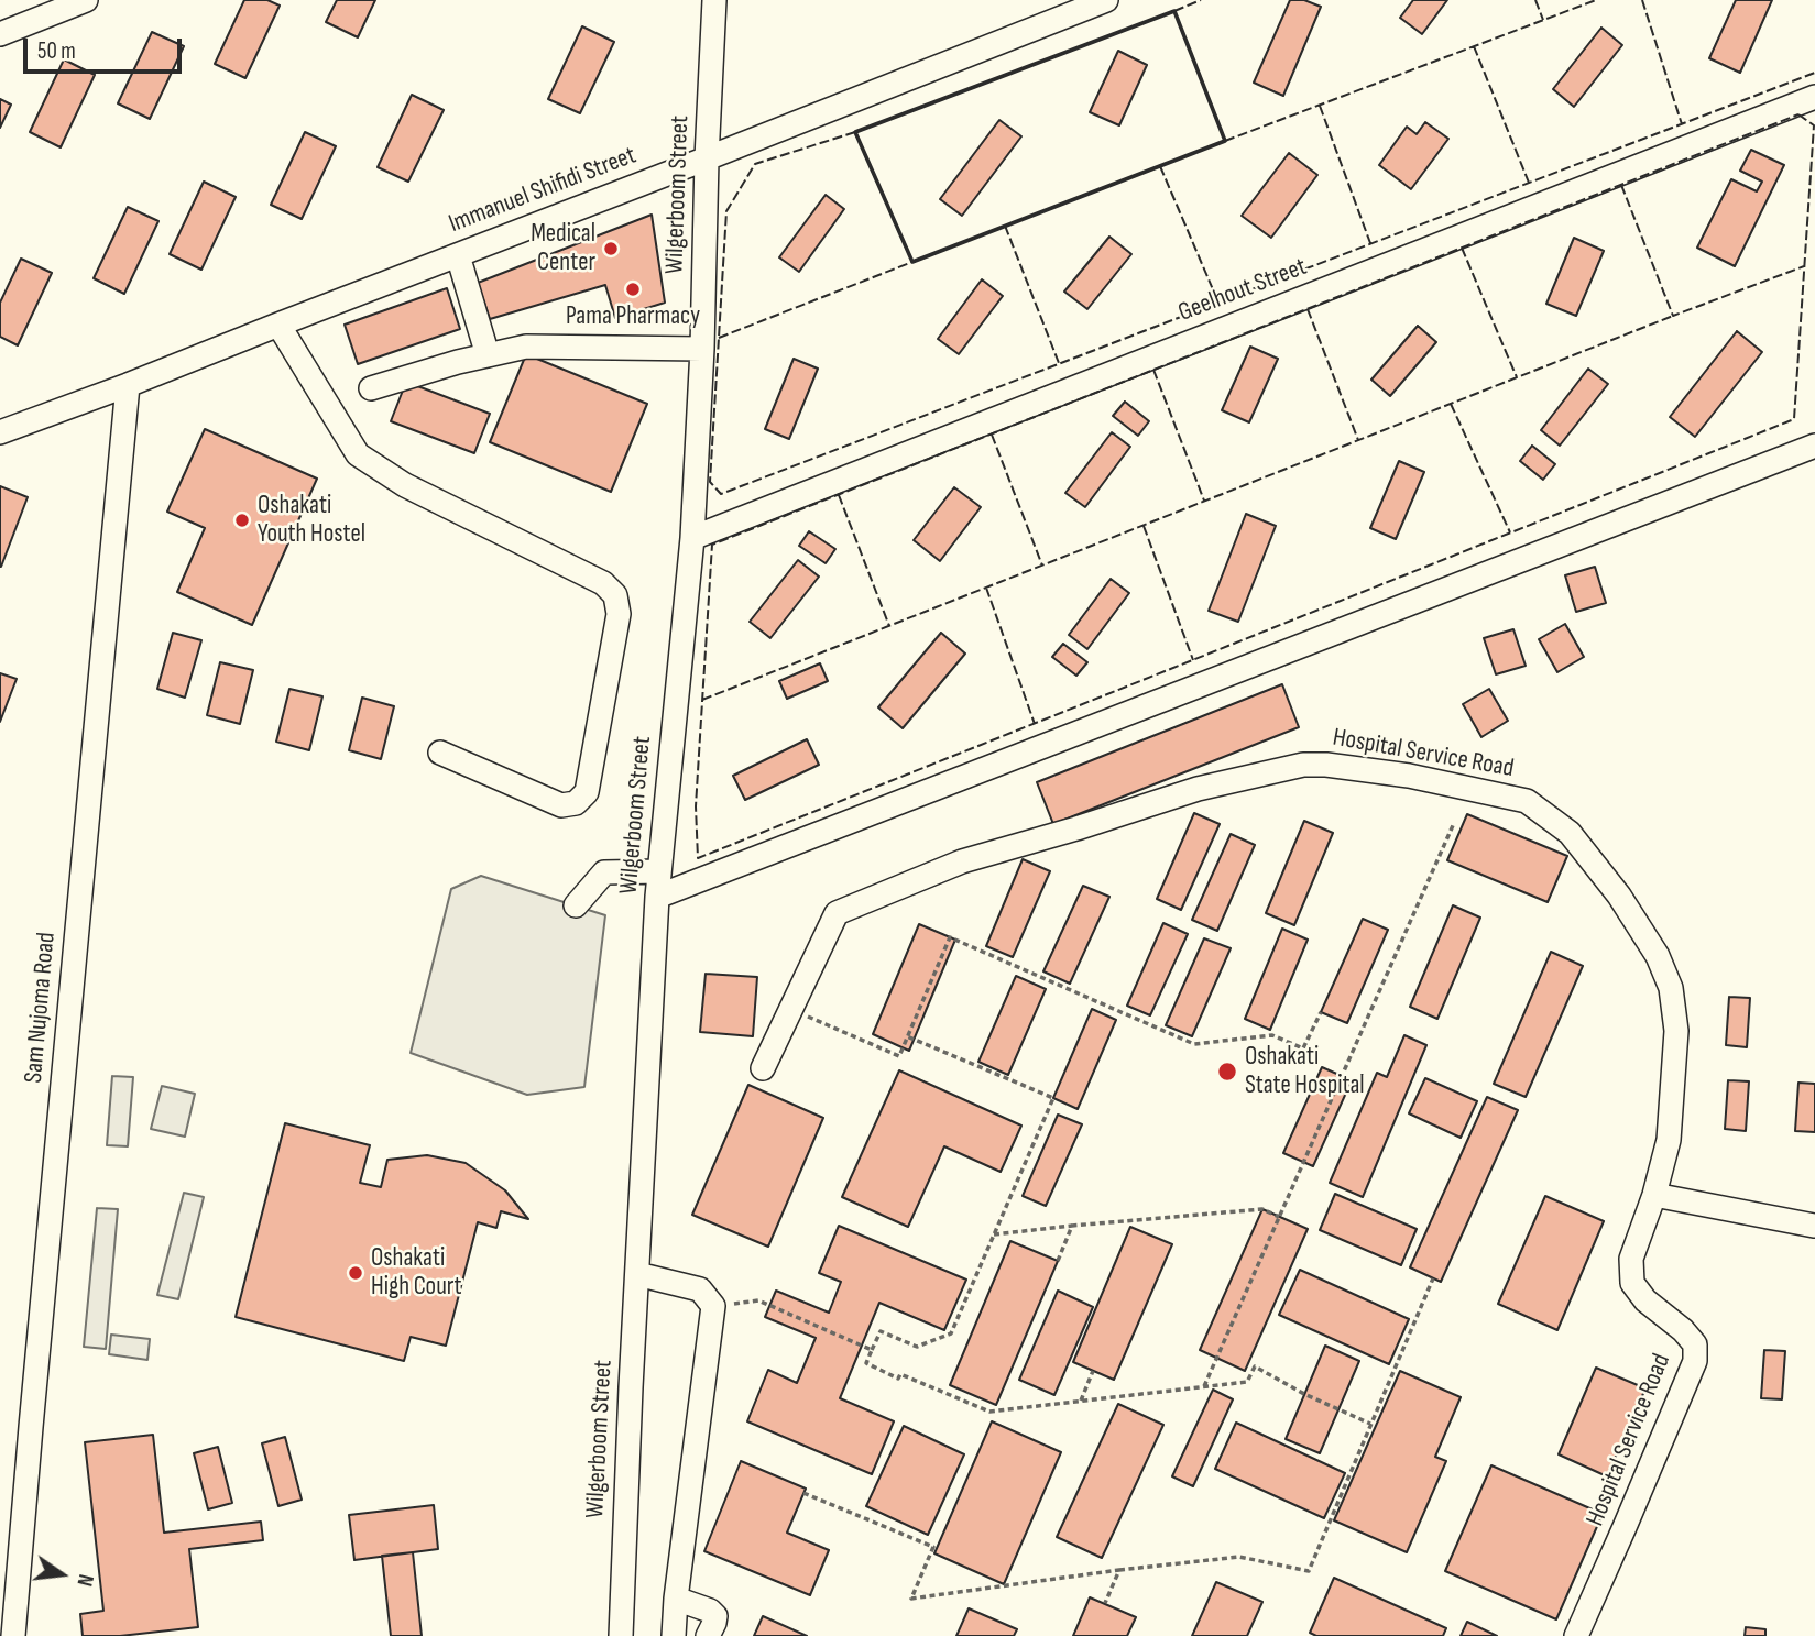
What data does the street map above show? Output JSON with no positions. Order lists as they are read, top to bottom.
{
  "streets": {
    "street": [
      "Immanuel Shifidi Street",
      "Wilgerboom Street",
      "Geelhout Street",
      "Hospital Service Road",
      "Sam Nujoma Road"
    ]
  },
  "crossings": [
    ["Immanuel Shifidi Street", "Wilgerboom Street"],
    ["Immanuel Shifidi Street", "Sam Nujoma Road"],
    ["Wilgerboom Street", "Geelhout Street"]
  ],
  "places": [
    "Medical Center",
    "Pama Pharmacy",
    "Oshakati Youth Hostel",
    "Oshakati State Hospital",
    "Oshakati High Court"
  ],
  "scale_bar": "50 m",
  "north": "right"
}
